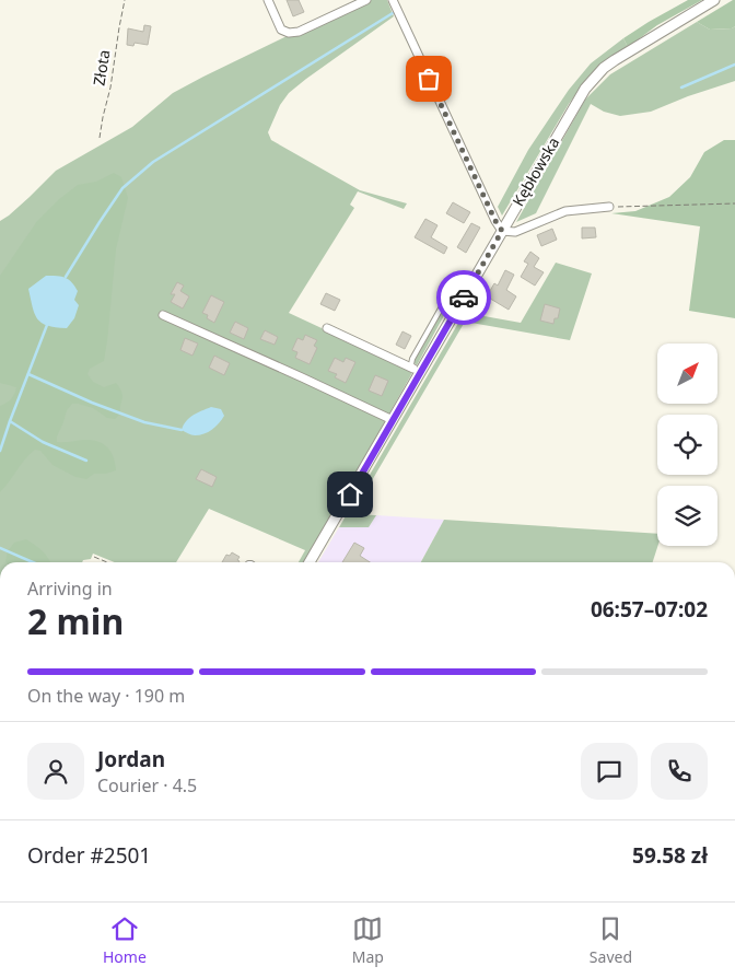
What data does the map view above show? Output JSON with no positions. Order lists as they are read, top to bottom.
{
  "streets": {
    "street": ["Kębłowska"],
    "path": ["Złota"]
  },
  "north": "top right",
  "page": {
    "heading": ["2 min", "Arriving in", "06:57–07:02"],
    "panel": [
      "Jordan",
      "Courier · 4.5",
      "Order #2501",
      "59.58 zł"
    ],
    "bar": "On the way · 190 m",
    "tabs": ["Home", "Map", "Saved"]
  }
}
